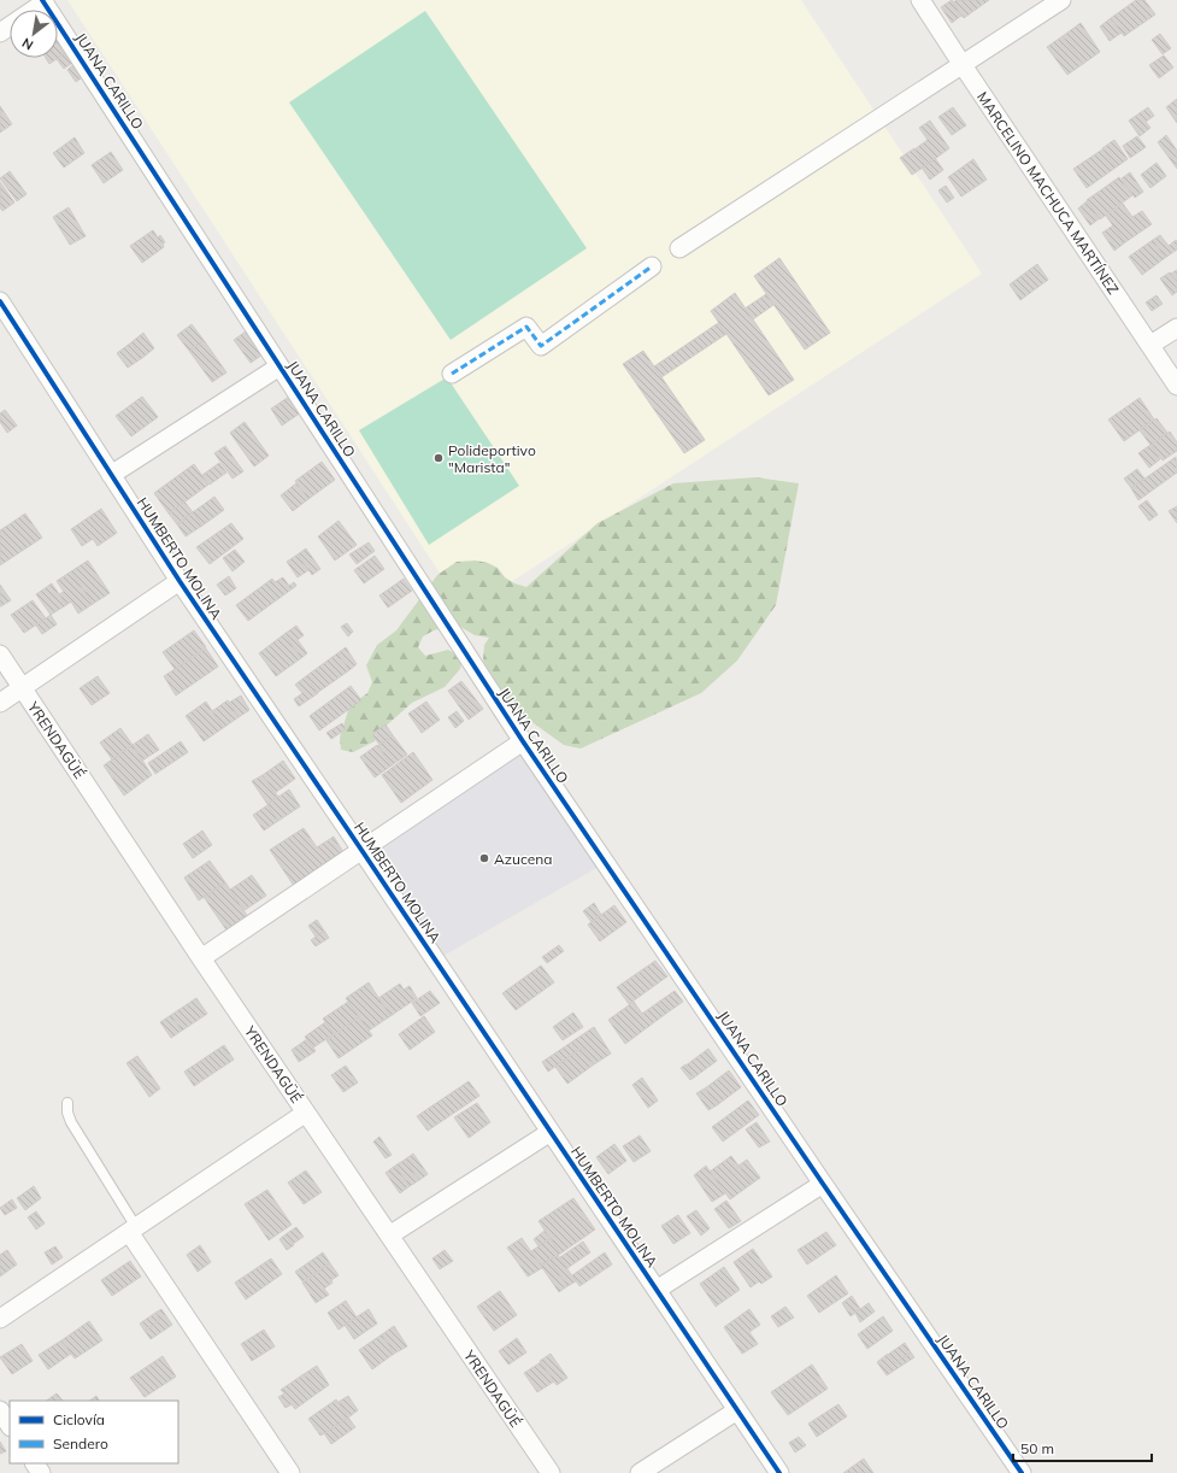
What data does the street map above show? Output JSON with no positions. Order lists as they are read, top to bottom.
{
  "streets": {
    "street": [
      "JUANA CARILLO",
      "MARCELINO MACHUCA MARTÍNEZ",
      "HUMBERTO MOLINA",
      "YRENDAGÜÉ"
    ]
  },
  "places": ["Polideportivo \"Marista\"", "Azucena"],
  "legend": ["Ciclovía", "Sendero"],
  "scale_bar": "50 m",
  "north": "bottom left"
}
